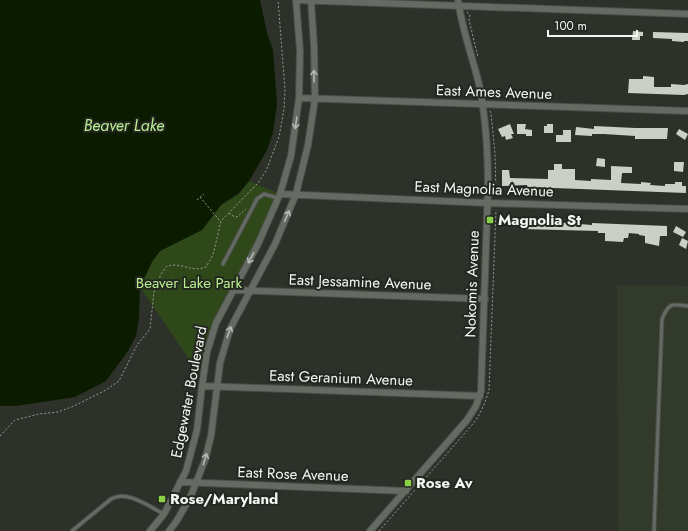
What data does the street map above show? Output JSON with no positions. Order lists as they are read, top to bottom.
{
  "streets": {
    "street": [
      "East Ames Avenue",
      "East Magnolia Avenue",
      "East Jessamine Avenue",
      "Nokomis Avenue",
      "East Geranium Avenue",
      "Edgewater Boulevard",
      "East Rose Avenue"
    ]
  },
  "crossings": [
    ["East Ames Avenue", "Nokomis Avenue"],
    ["East Ames Avenue", "Edgewater Boulevard"],
    ["East Magnolia Avenue", "Nokomis Avenue"],
    ["East Magnolia Avenue", "Edgewater Boulevard"],
    ["East Jessamine Avenue", "Nokomis Avenue"],
    ["East Jessamine Avenue", "Edgewater Boulevard"],
    ["Nokomis Avenue", "East Geranium Avenue"],
    ["Nokomis Avenue", "East Rose Avenue"],
    ["East Geranium Avenue", "Edgewater Boulevard"],
    ["Edgewater Boulevard", "East Rose Avenue"]
  ],
  "water": ["Beaver Lake"],
  "parks": ["Beaver Lake Park"],
  "places": {
    "transit": ["Magnolia St", "Rose Av", "Rose/Maryland"]
  },
  "scale_bar": "100 m"
}
